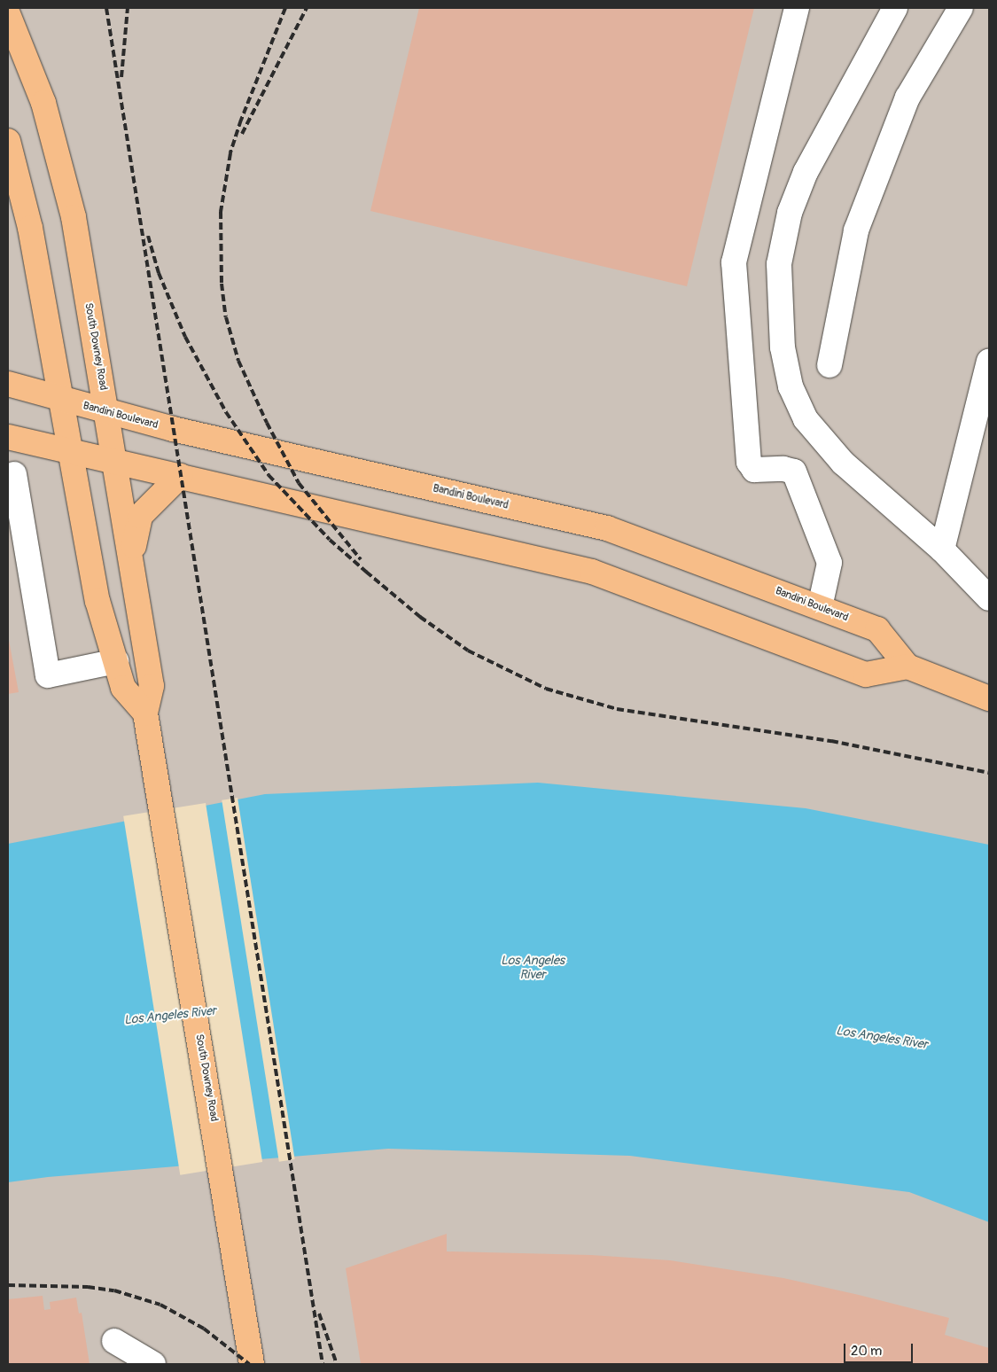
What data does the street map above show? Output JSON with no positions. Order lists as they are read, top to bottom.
{
  "streets": {
    "main road": ["South Downey Road", "Bandini Boulevard"]
  },
  "crossings": [
    ["South Downey Road", "Bandini Boulevard"]
  ],
  "water": ["Los Angeles River"],
  "scale_bar": "20 m"
}
